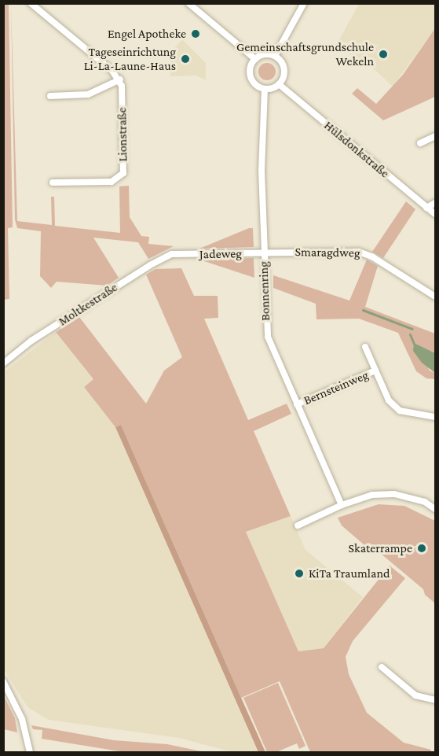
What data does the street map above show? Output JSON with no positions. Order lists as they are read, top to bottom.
{
  "streets": {
    "street": [
      "Lionstraße",
      "Hülsdonkstraße",
      "Smaragdweg",
      "Jadeweg",
      "Bonnenring",
      "Moltkestraße",
      "Bernsteinweg"
    ]
  },
  "crossings": [
    ["Hülsdonkstraße", "Bonnenring"],
    ["Smaragdweg", "Jadeweg"],
    ["Smaragdweg", "Bonnenring"],
    ["Jadeweg", "Bonnenring"],
    ["Jadeweg", "Moltkestraße"],
    ["Bonnenring", "Bernsteinweg"]
  ],
  "places": [
    "Engel Apotheke",
    "Gemeinschaftsgrundschule Wekeln",
    "Tageseinrichtung Li-La-Laune-Haus",
    "Skaterrampe",
    "KiTa Traumland"
  ]
}
